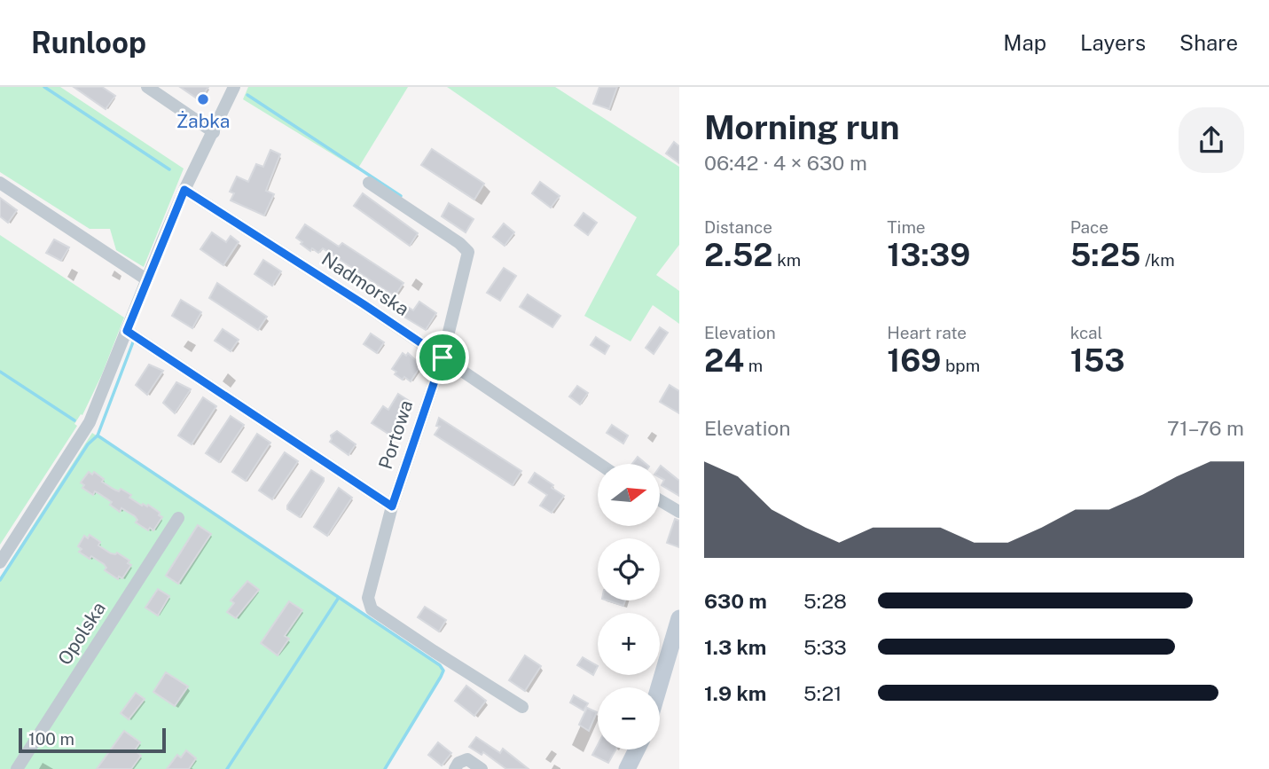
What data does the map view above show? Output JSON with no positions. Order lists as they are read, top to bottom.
{
  "streets": {
    "street": ["Nadmorska", "Portowa", "Opolska"]
  },
  "crossings": [
    ["Nadmorska", "Portowa"]
  ],
  "places": ["Żabka"],
  "scale_bar": "100 m",
  "north": "right",
  "page": {
    "header": "Runloop",
    "nav": ["Map", "Layers", "Share"],
    "heading": ["Morning run", "06:42 · 4 × 630 m"],
    "stats": [
      ["Distance", "2.52 km"],
      ["Time", "13:39"],
      ["Pace", "5:25 /km"],
      ["Elevation", "24 m"],
      ["Heart rate", "169 bpm"],
      ["kcal", "153"]
    ],
    "chart": ["Elevation", "71–76 m"],
    "map_buttons": ["+", "−"],
    "list": [
      {
        "name": "630 m",
        "note": "5:28"
      },
      {
        "name": "1.3 km",
        "note": "5:33"
      },
      {
        "name": "1.9 km",
        "note": "5:21"
      }
    ],
    "scale": "100 m"
  }
}
